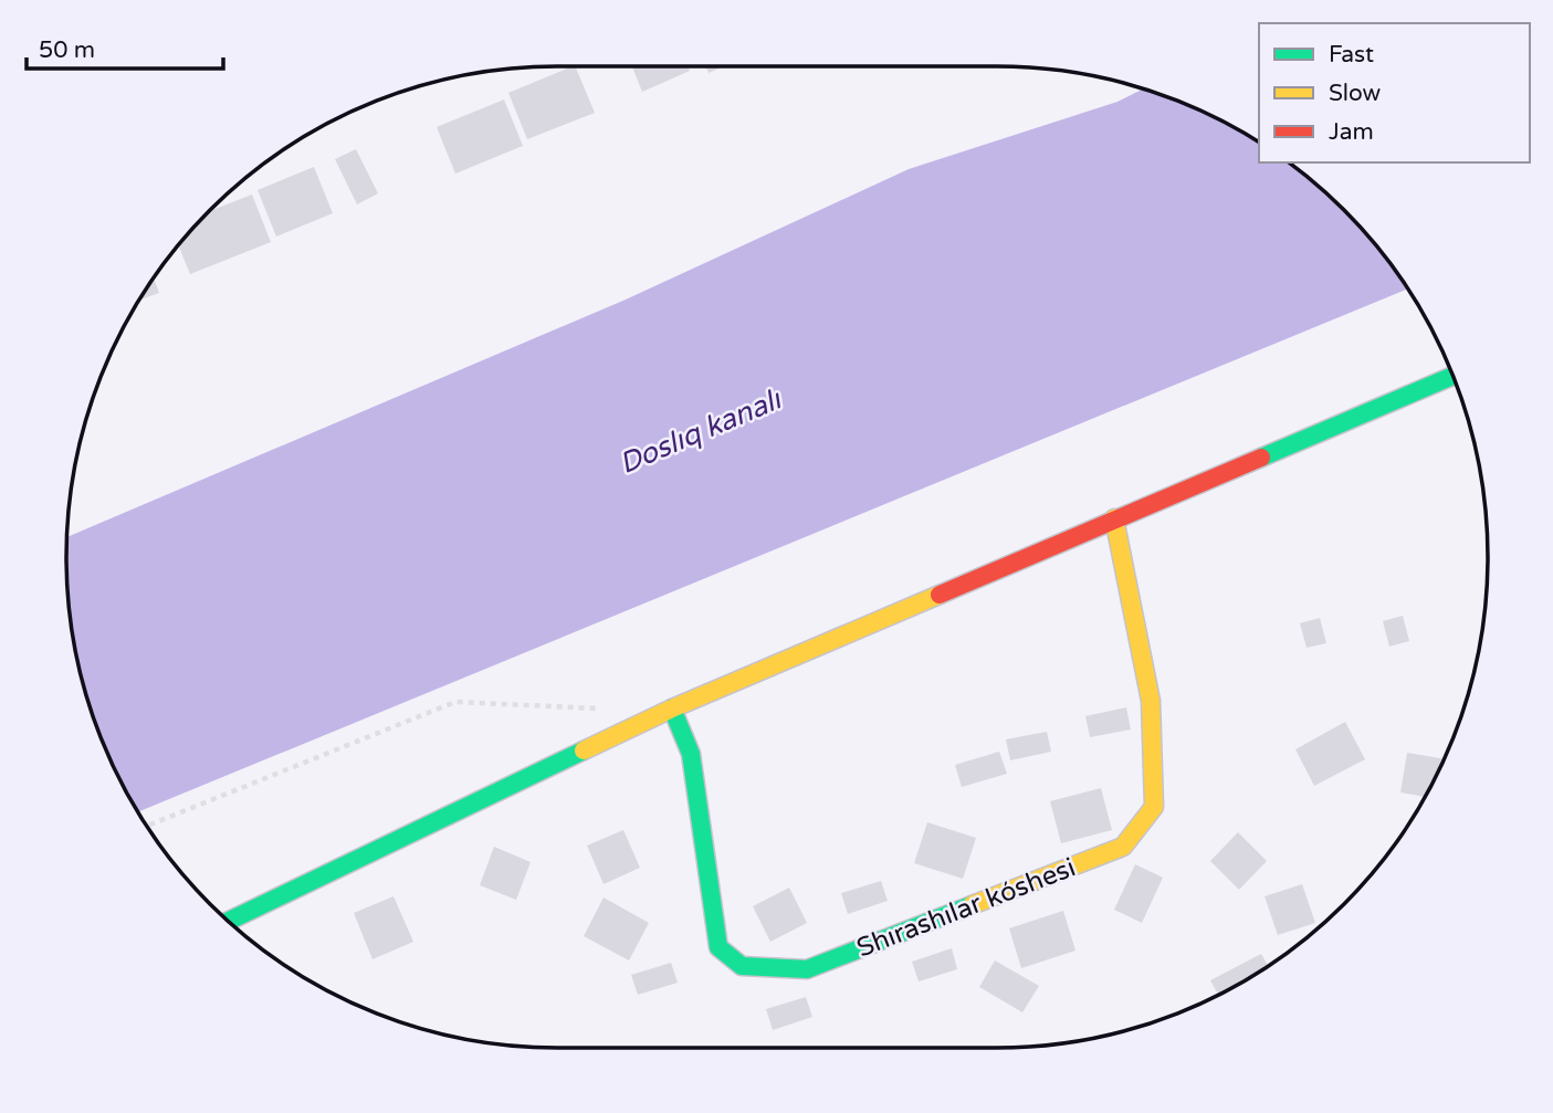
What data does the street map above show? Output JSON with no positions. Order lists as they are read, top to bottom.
{
  "streets": {
    "street": ["Shırashılar kóshesi"]
  },
  "water": ["Doslıq kanalı"],
  "legend": ["Fast", "Slow", "Jam"],
  "scale_bar": "50 m"
}
